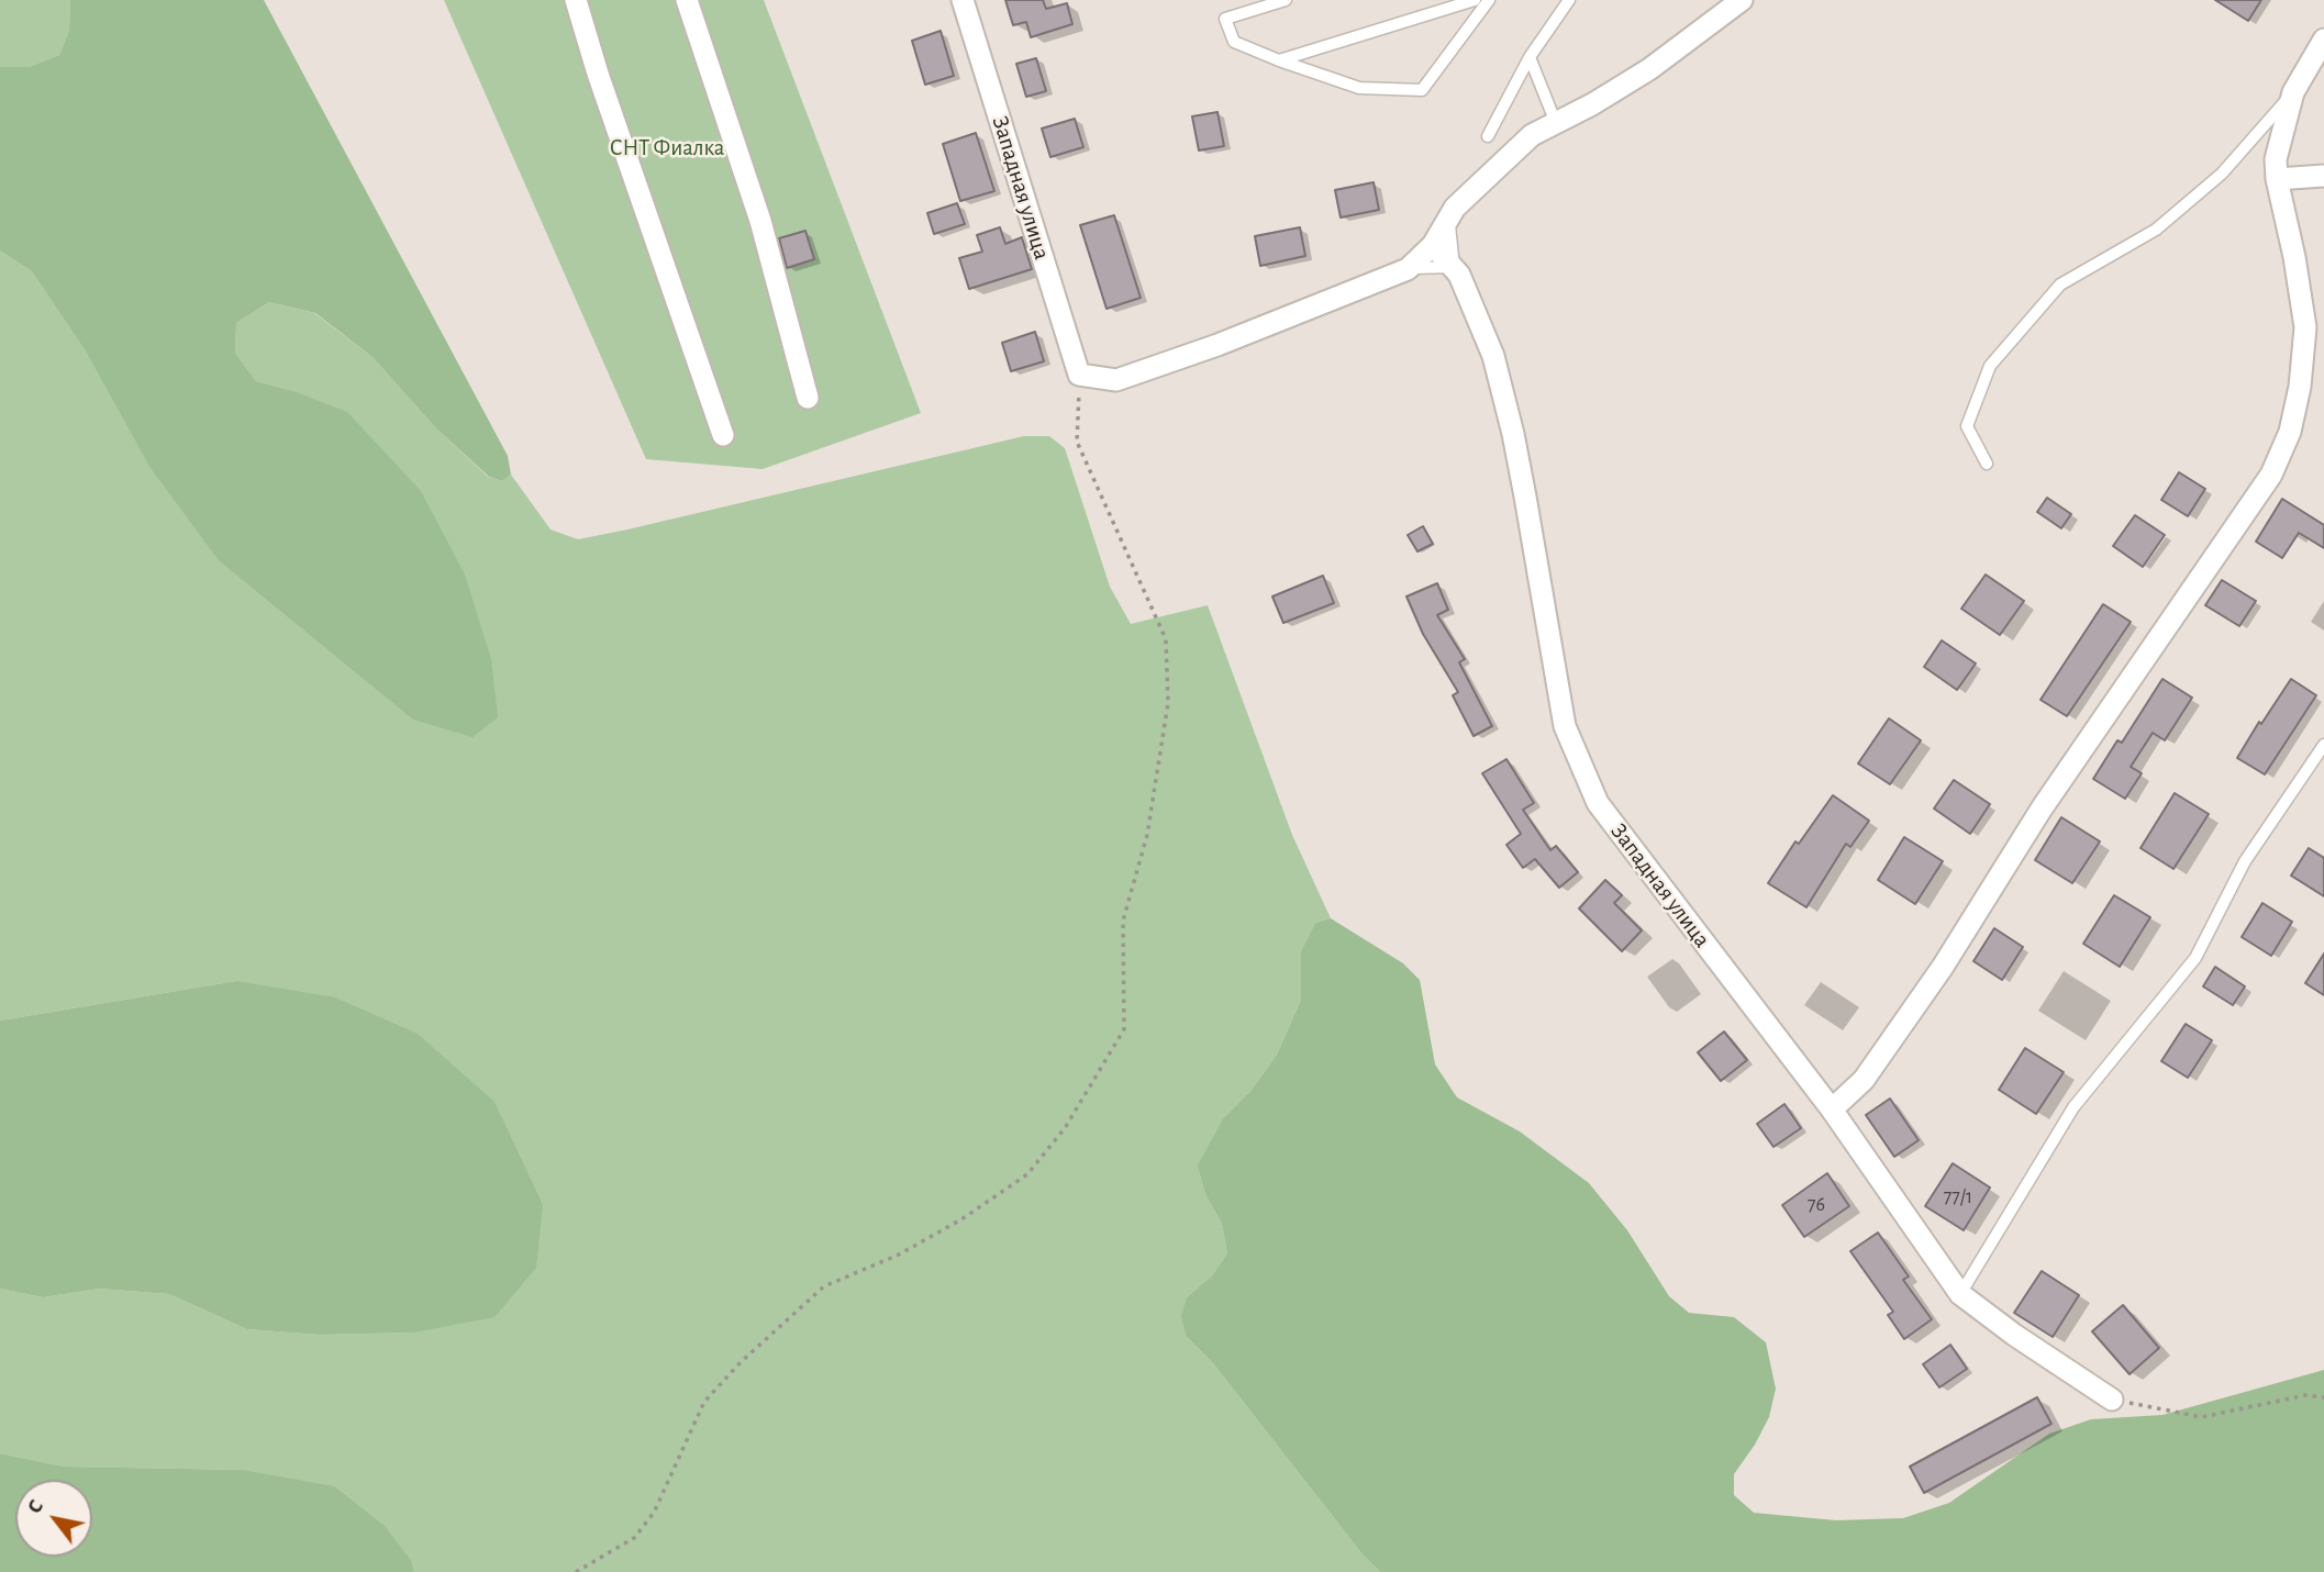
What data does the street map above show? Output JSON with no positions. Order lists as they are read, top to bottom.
{
  "streets": {
    "street": ["Западная улица"]
  },
  "parks": ["СНТ Фиалка"],
  "house_numbers": ["77/1", "76"],
  "north": "top left"
}
